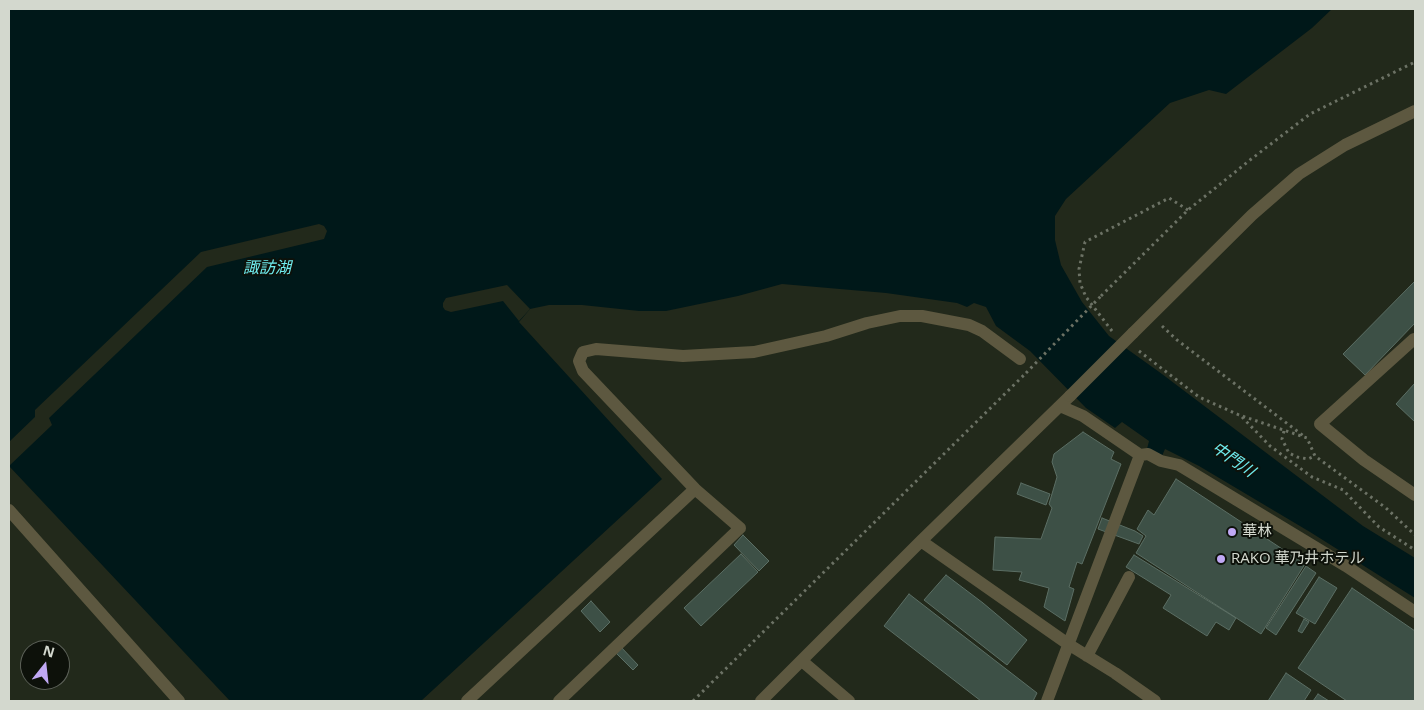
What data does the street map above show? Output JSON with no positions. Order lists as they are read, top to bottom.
{
  "water": ["諏訪湖", "中門川"],
  "places": ["華林", "RAKO 華乃井ホテル"],
  "north": "top"
}
